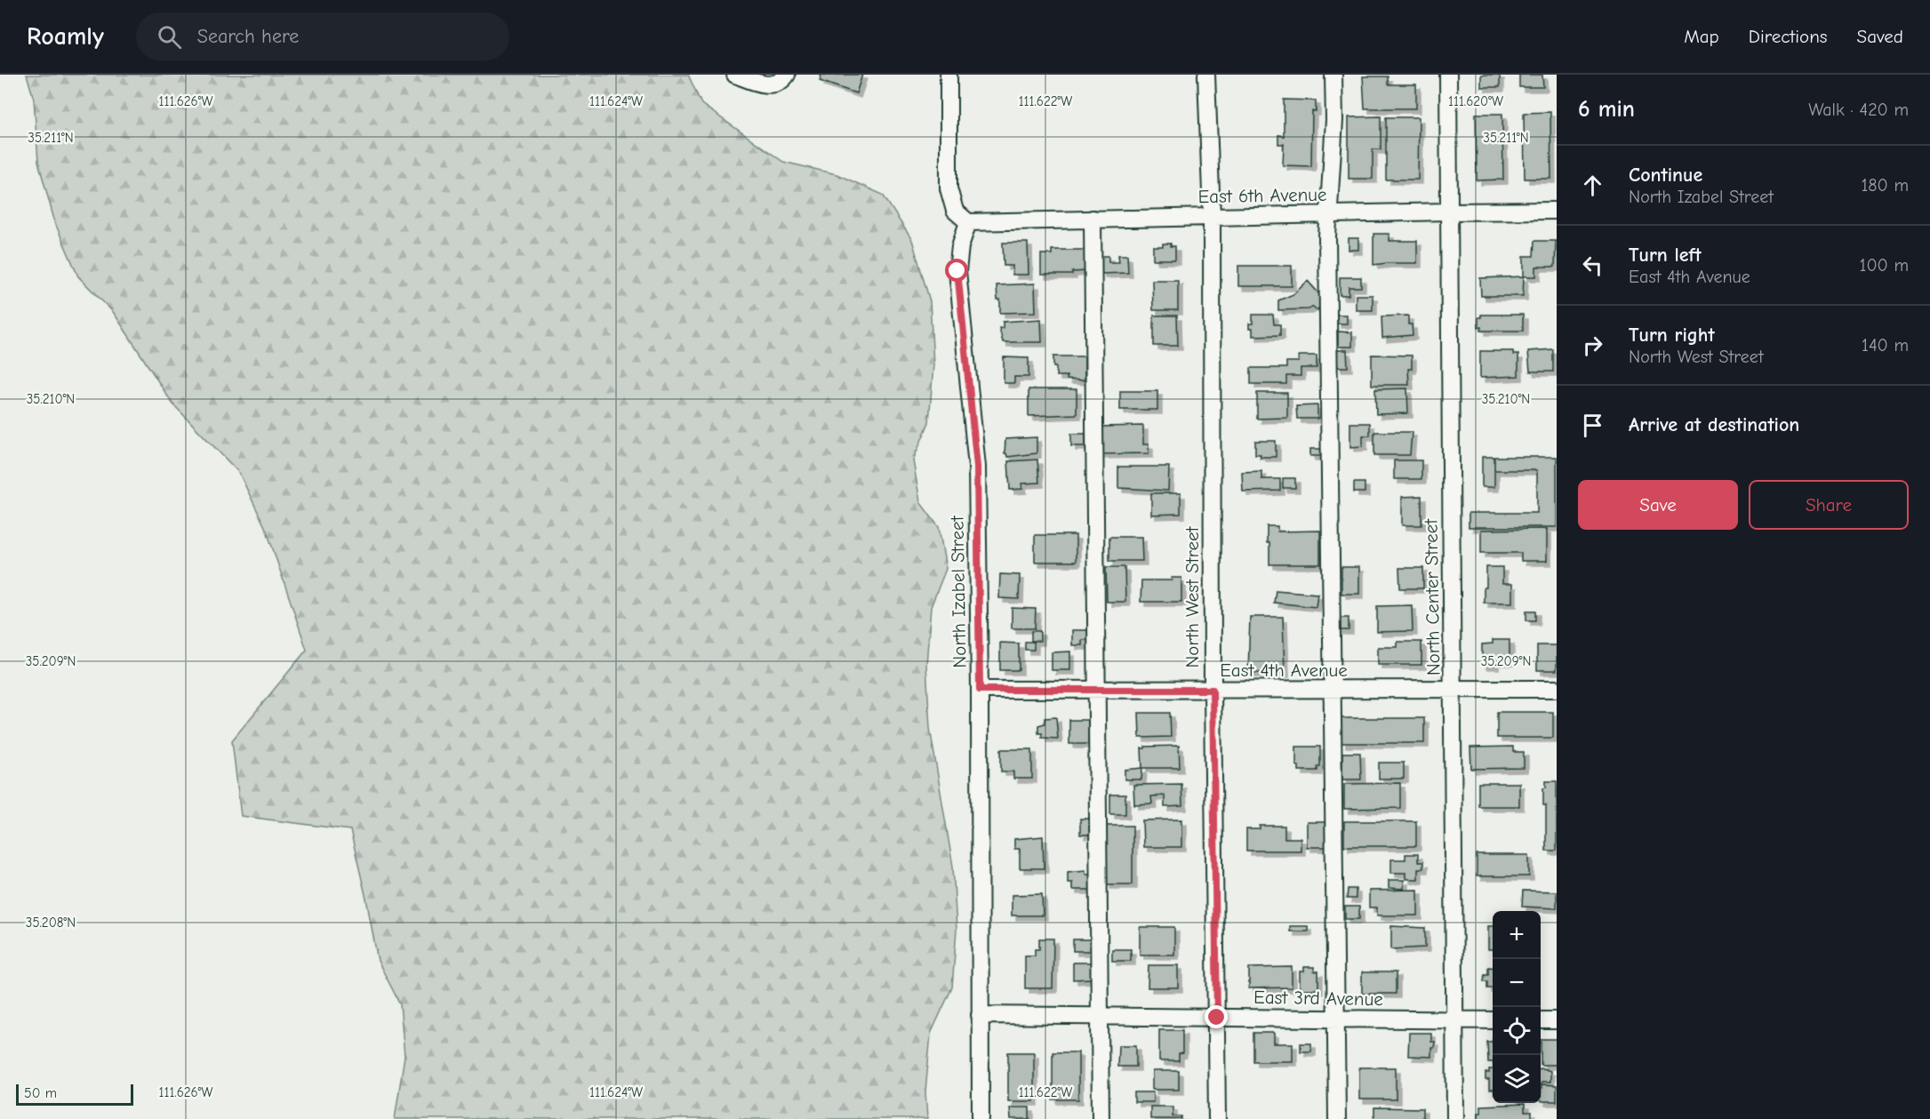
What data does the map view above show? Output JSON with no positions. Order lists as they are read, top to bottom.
{
  "streets": {
    "street": [
      "East 6th Avenue",
      "North Izabel Street",
      "North West Street",
      "North Center Street",
      "East 4th Avenue",
      "East 3rd Avenue"
    ]
  },
  "crossings": [
    ["East 6th Avenue", "North Izabel Street"],
    ["East 6th Avenue", "North West Street"],
    ["East 6th Avenue", "North Center Street"],
    ["North Izabel Street", "East 4th Avenue"],
    ["North Izabel Street", "East 3rd Avenue"],
    ["North West Street", "East 4th Avenue"],
    ["North West Street", "East 3rd Avenue"],
    ["North Center Street", "East 4th Avenue"],
    ["North Center Street", "East 3rd Avenue"]
  ],
  "scale_bar": "50 m",
  "page": {
    "header": "Roamly",
    "search": "Search here",
    "nav": ["Map", "Directions", "Saved"],
    "heading": ["6 min", "Walk · 420 m"],
    "list": [
      ["Continue", "North Izabel Street", "180 m"],
      ["Turn left", "East 4th Avenue", "100 m"],
      ["Turn right", "North West Street", "140 m"],
      "Arrive at destination"
    ],
    "buttons": ["Save", "Share"],
    "map_buttons": ["+", "−"],
    "scale": "50 m"
  },
  "coordinates": [
    "111.626°W",
    "111.624°W",
    "111.622°W",
    "111.620°W",
    "35.211°N",
    "35.210°N",
    "35.209°N",
    "35.208°N"
  ]
}
